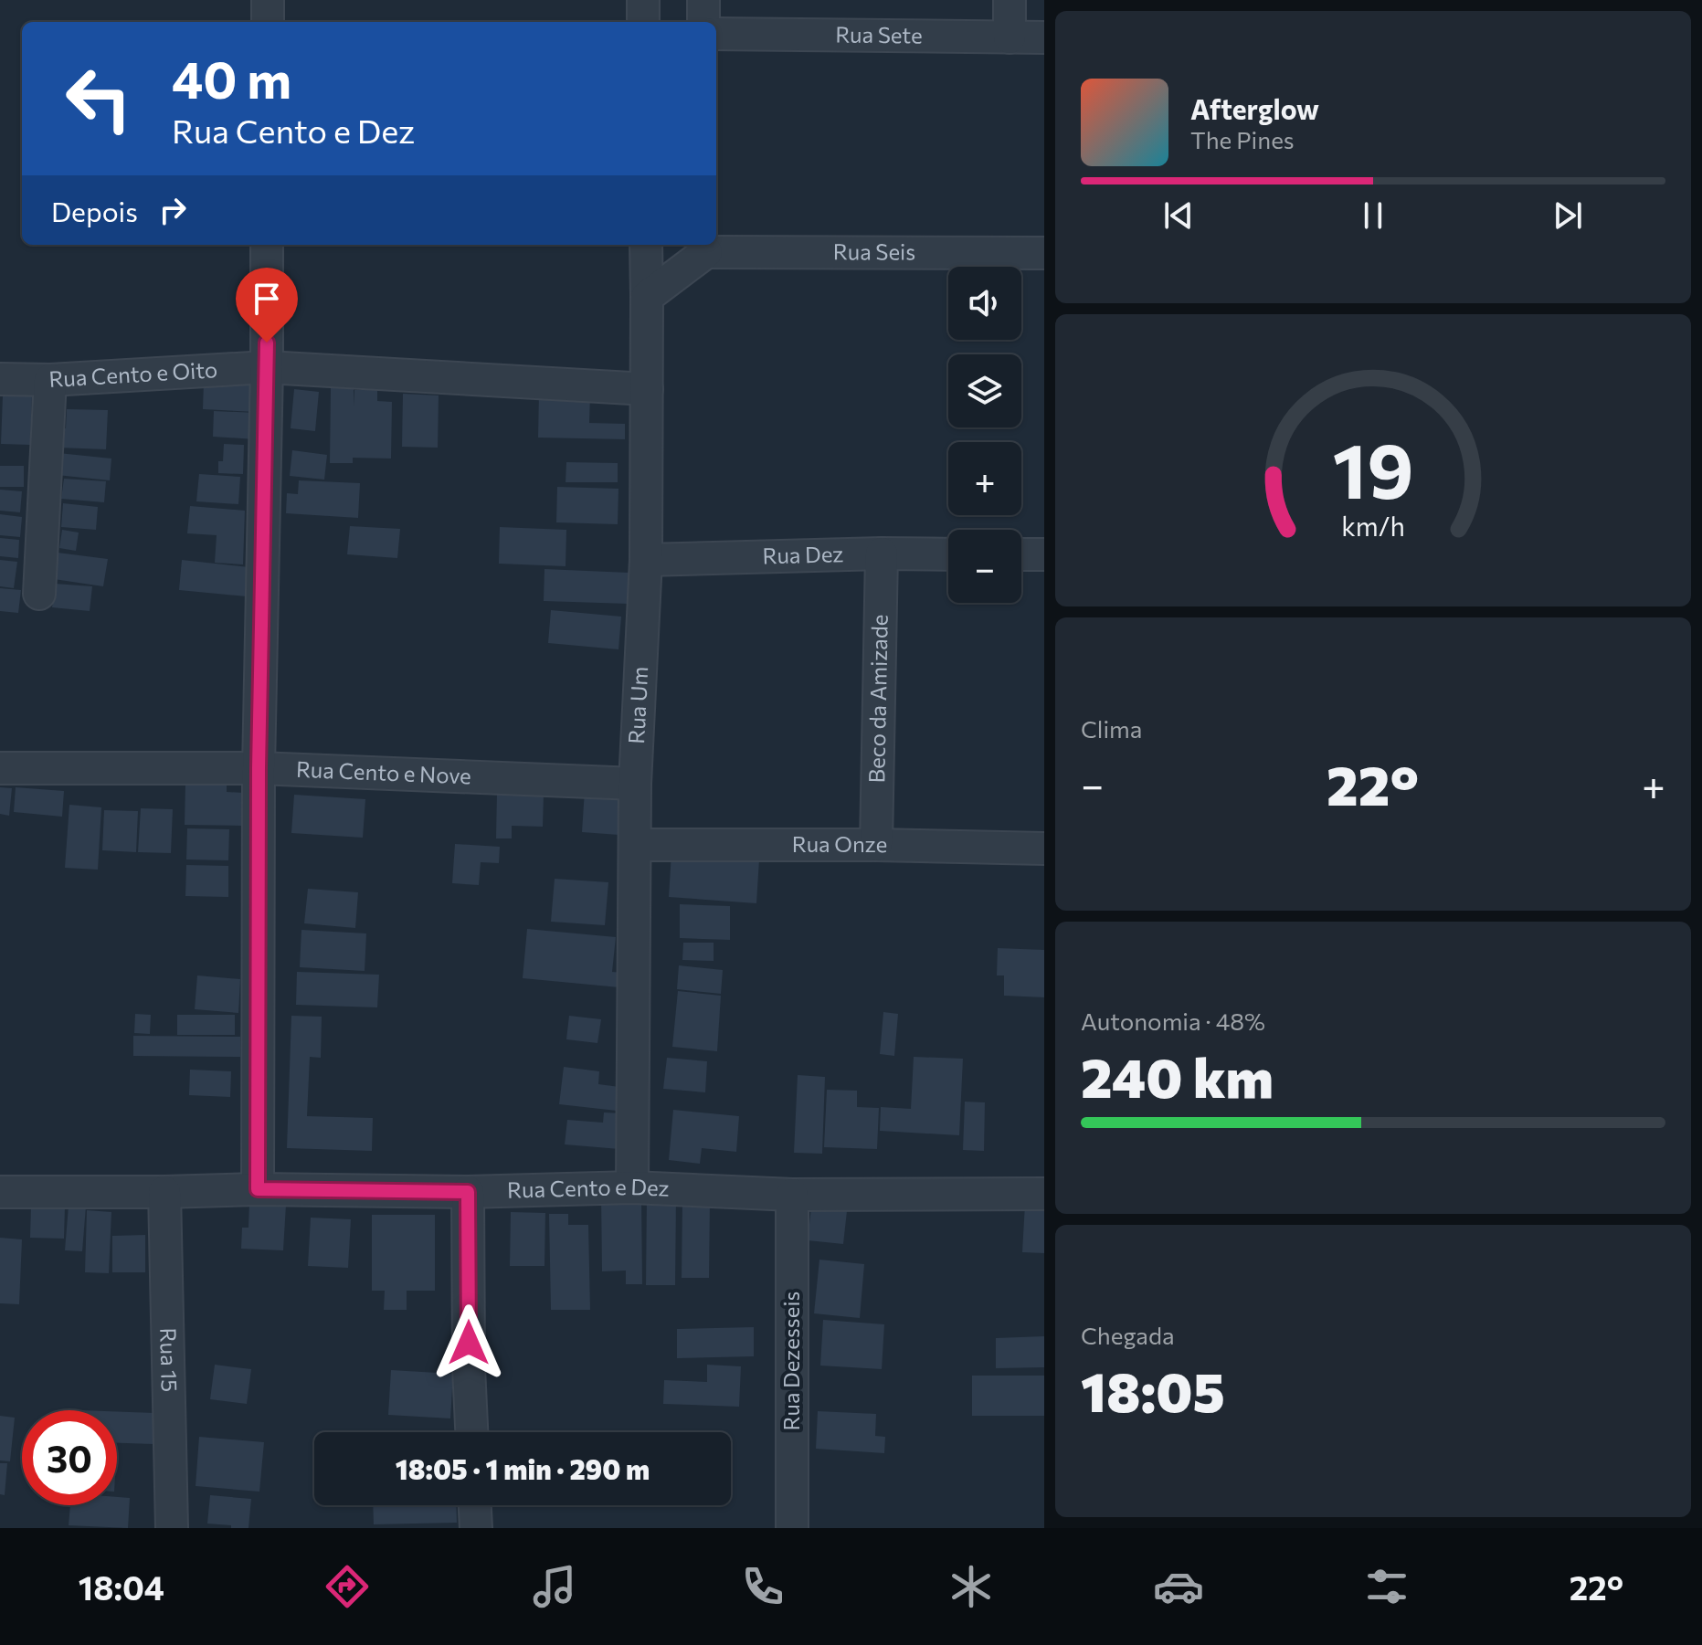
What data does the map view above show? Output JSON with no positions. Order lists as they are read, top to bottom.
{
  "streets": {
    "street": [
      "Rua Sete",
      "Rua Seis",
      "Rua Cento e Oito",
      "Rua Dez",
      "Beco da Amizade",
      "Rua Um",
      "Rua Cento e Nove",
      "Rua Onze",
      "Rua Cento e Dez",
      "Rua 15",
      "Rua Dezesseis"
    ]
  },
  "crossings": [
    ["Rua Cento e Oito", "Rua Um"],
    ["Rua Dez", "Beco da Amizade"],
    ["Rua Dez", "Rua Um"],
    ["Beco da Amizade", "Rua Onze"],
    ["Rua Um", "Rua Cento e Nove"],
    ["Rua Um", "Rua Onze"],
    ["Rua Um", "Rua Cento e Dez"],
    ["Rua Cento e Dez", "Rua 15"],
    ["Rua Cento e Dez", "Rua Dezesseis"]
  ],
  "page": {
    "turn": ["40 m", "Rua Cento e Dez"],
    "song": ["Afterglow", "The Pines"],
    "then": "Depois",
    "map_buttons": ["+", "−"],
    "tile": [
      "Clima",
      ["Autonomia · 48%", "240 km"],
      ["Chegada", "18:05"]
    ],
    "heat": ["−", "22°", "+"],
    "limit": "30",
    "trip": "18:05 · 1 min · 290 m",
    "tabs": ["18:04", "22°"],
    "gauge": ["19", "km/h"]
  }
}
